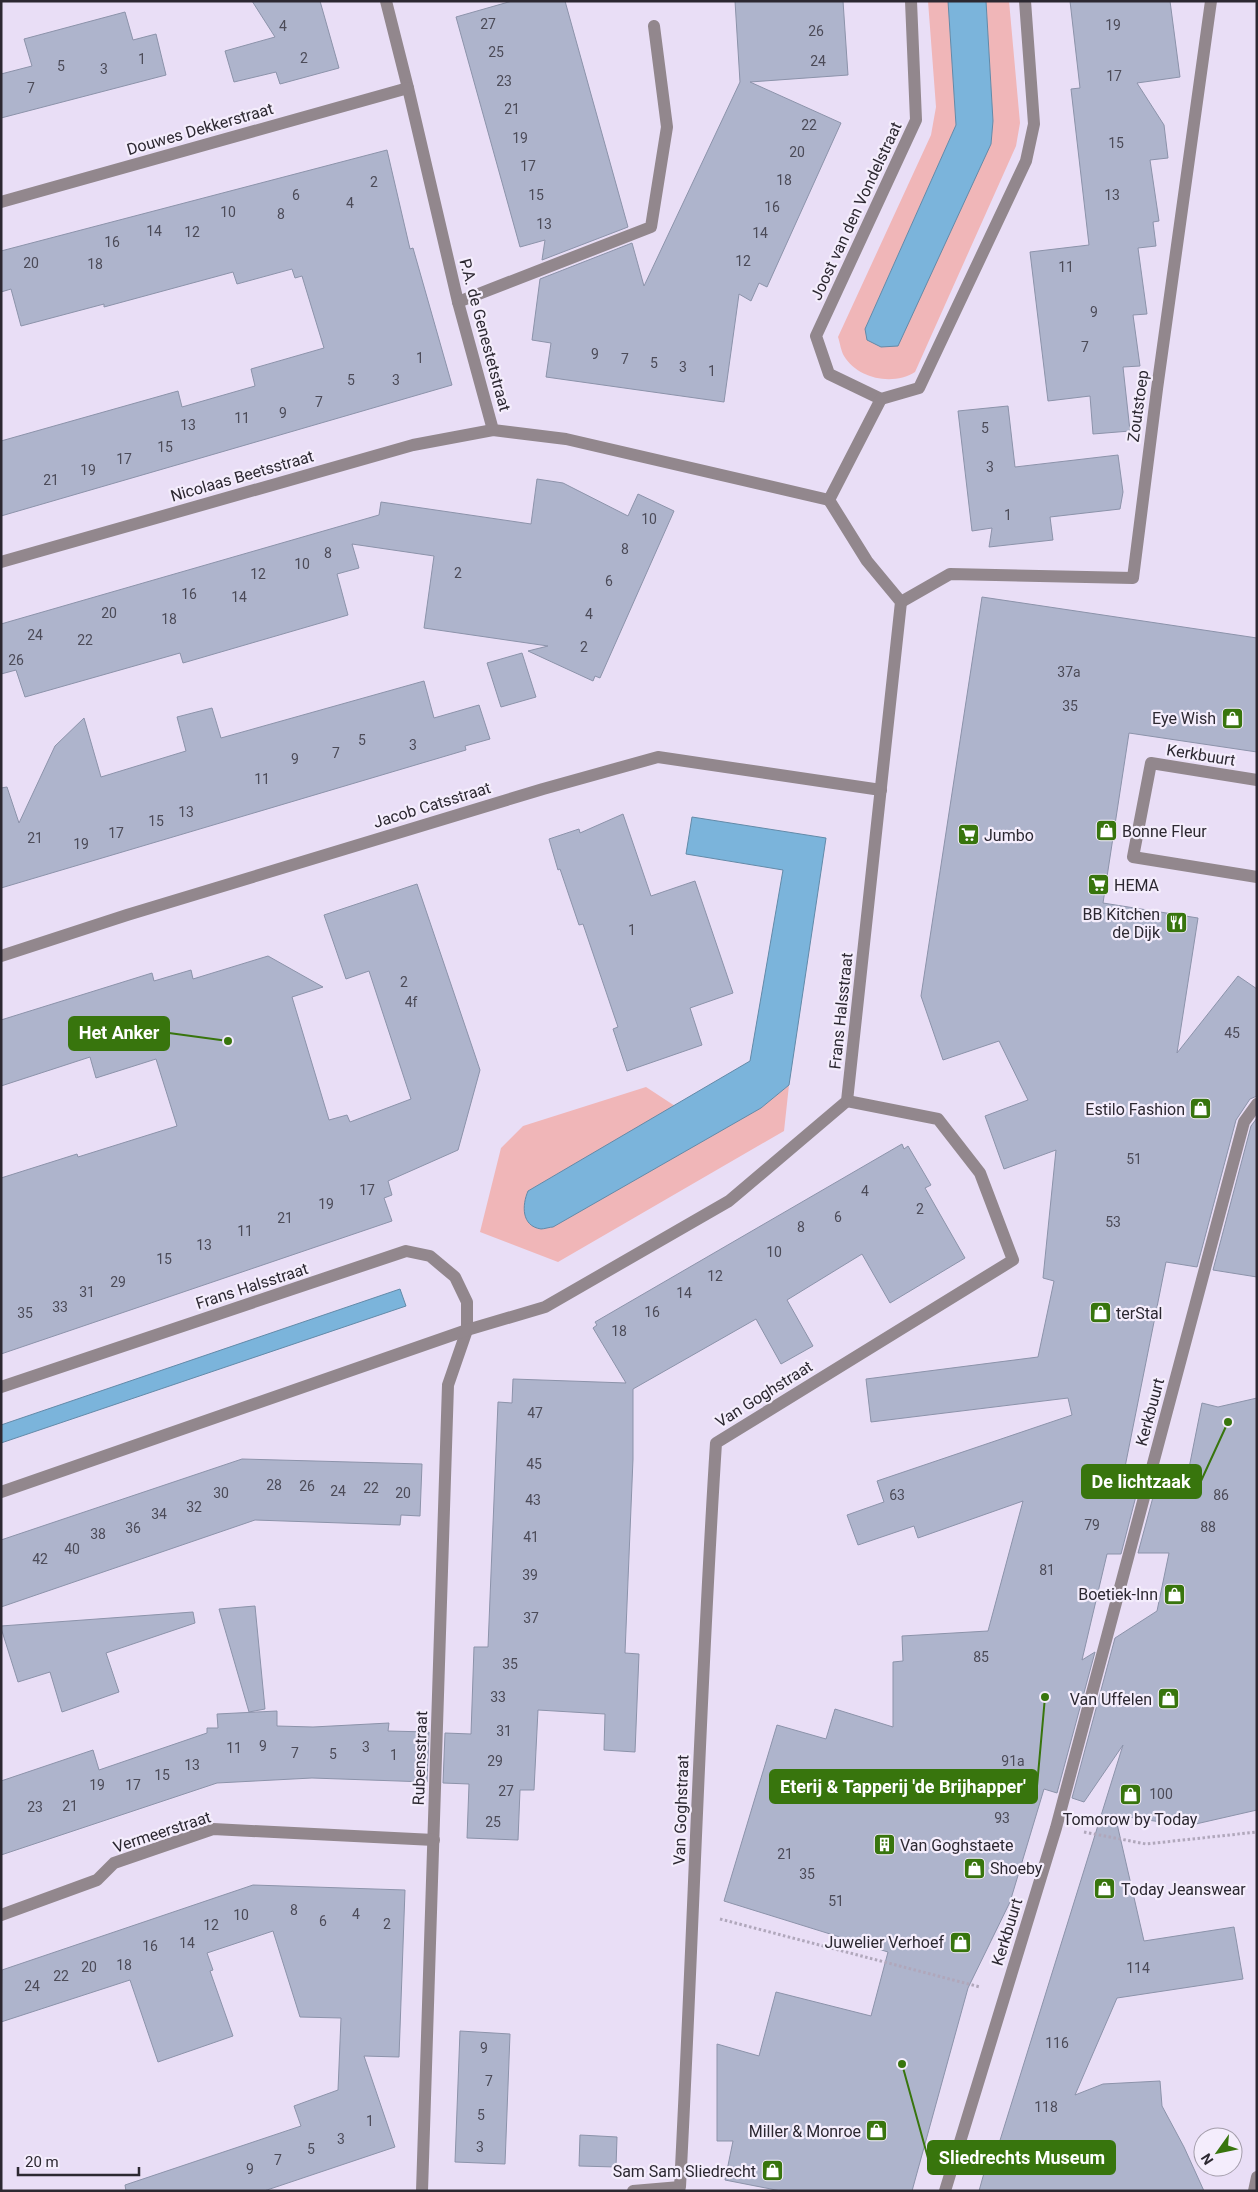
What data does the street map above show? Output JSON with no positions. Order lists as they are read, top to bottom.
{
  "streets": {
    "street": [
      "Douwes Dekkerstraat",
      "Joost van den Vondelstraat",
      "P.A. de Genestetstraat",
      "Zoutstoep",
      "Nicolaas Beetsstraat",
      "Kerkbuurt",
      "Jacob Catsstraat",
      "Frans Halsstraat",
      "Van Goghstraat",
      "Rubensstraat",
      "Vermeerstraat"
    ]
  },
  "crossings": [
    ["Douwes Dekkerstraat", "P.A. de Genestetstraat"],
    ["P.A. de Genestetstraat", "Nicolaas Beetsstraat"],
    ["Zoutstoep", "Frans Halsstraat"],
    ["Jacob Catsstraat", "Frans Halsstraat"],
    ["Frans Halsstraat", "Van Goghstraat"],
    ["Frans Halsstraat", "Rubensstraat"],
    ["Rubensstraat", "Vermeerstraat"]
  ],
  "places": {
    "shop": [
      "Eye Wish",
      "Bonne Fleur",
      "Estilo Fashion",
      "terStal",
      "Boetiek-Inn",
      "Van Uffelen",
      "Tomorow by Today",
      "Shoeby",
      "Today Jeanswear",
      "Juwelier Verhoef",
      "Miller & Monroe",
      "Sam Sam Sliedrecht"
    ],
    "supermarket": ["Jumbo", "HEMA"],
    "restaurant": ["BB Kitchen de Dijk"],
    "other": [
      "Het Anker",
      "De lichtzaak",
      "Eterij & Tapperij 'de Brijhapper'",
      "Sliedrechts Museum"
    ],
    "building": ["Van Goghstaete"]
  },
  "house_numbers": [
    "27",
    "19",
    "4",
    "26",
    "25",
    "2",
    "1",
    "24",
    "5",
    "3",
    "17",
    "23",
    "7",
    "21",
    "22",
    "19",
    "15",
    "20",
    "17",
    "18",
    "2",
    "6",
    "15",
    "13",
    "4",
    "16",
    "10",
    "8",
    "13",
    "14",
    "12",
    "14",
    "16",
    "12",
    "20",
    "18",
    "11",
    "9",
    "7",
    "9",
    "1",
    "7",
    "5",
    "3",
    "1",
    "5",
    "3",
    "7",
    "9",
    "11",
    "13",
    "5",
    "15",
    "17",
    "3",
    "19",
    "21",
    "1",
    "10",
    "8",
    "8",
    "10",
    "2",
    "12",
    "6",
    "16",
    "14",
    "20",
    "4",
    "18",
    "24",
    "22",
    "2",
    "26",
    "37a",
    "35",
    "5",
    "3",
    "7",
    "9",
    "11",
    "13",
    "15",
    "17",
    "21",
    "19",
    "1",
    "2",
    "4f",
    "45",
    "51",
    "17",
    "4",
    "19",
    "2",
    "6",
    "21",
    "53",
    "8",
    "11",
    "13",
    "10",
    "15",
    "12",
    "29",
    "31",
    "14",
    "33",
    "16",
    "35",
    "18",
    "47",
    "45",
    "28",
    "26",
    "22",
    "24",
    "30",
    "20",
    "63",
    "86",
    "43",
    "32",
    "34",
    "79",
    "88",
    "36",
    "38",
    "41",
    "40",
    "42",
    "81",
    "39",
    "37",
    "85",
    "35",
    "33",
    "31",
    "9",
    "3",
    "11",
    "7",
    "5",
    "1",
    "29",
    "91a",
    "13",
    "15",
    "19",
    "17",
    "27",
    "100",
    "21",
    "23",
    "93",
    "25",
    "21",
    "35",
    "51",
    "8",
    "4",
    "10",
    "6",
    "2",
    "12",
    "14",
    "16",
    "18",
    "20",
    "114",
    "22",
    "24",
    "116",
    "9",
    "7",
    "118",
    "5",
    "1",
    "3",
    "3",
    "5",
    "7",
    "9"
  ],
  "scale_bar": "20 m",
  "north": "bottom left"
}
